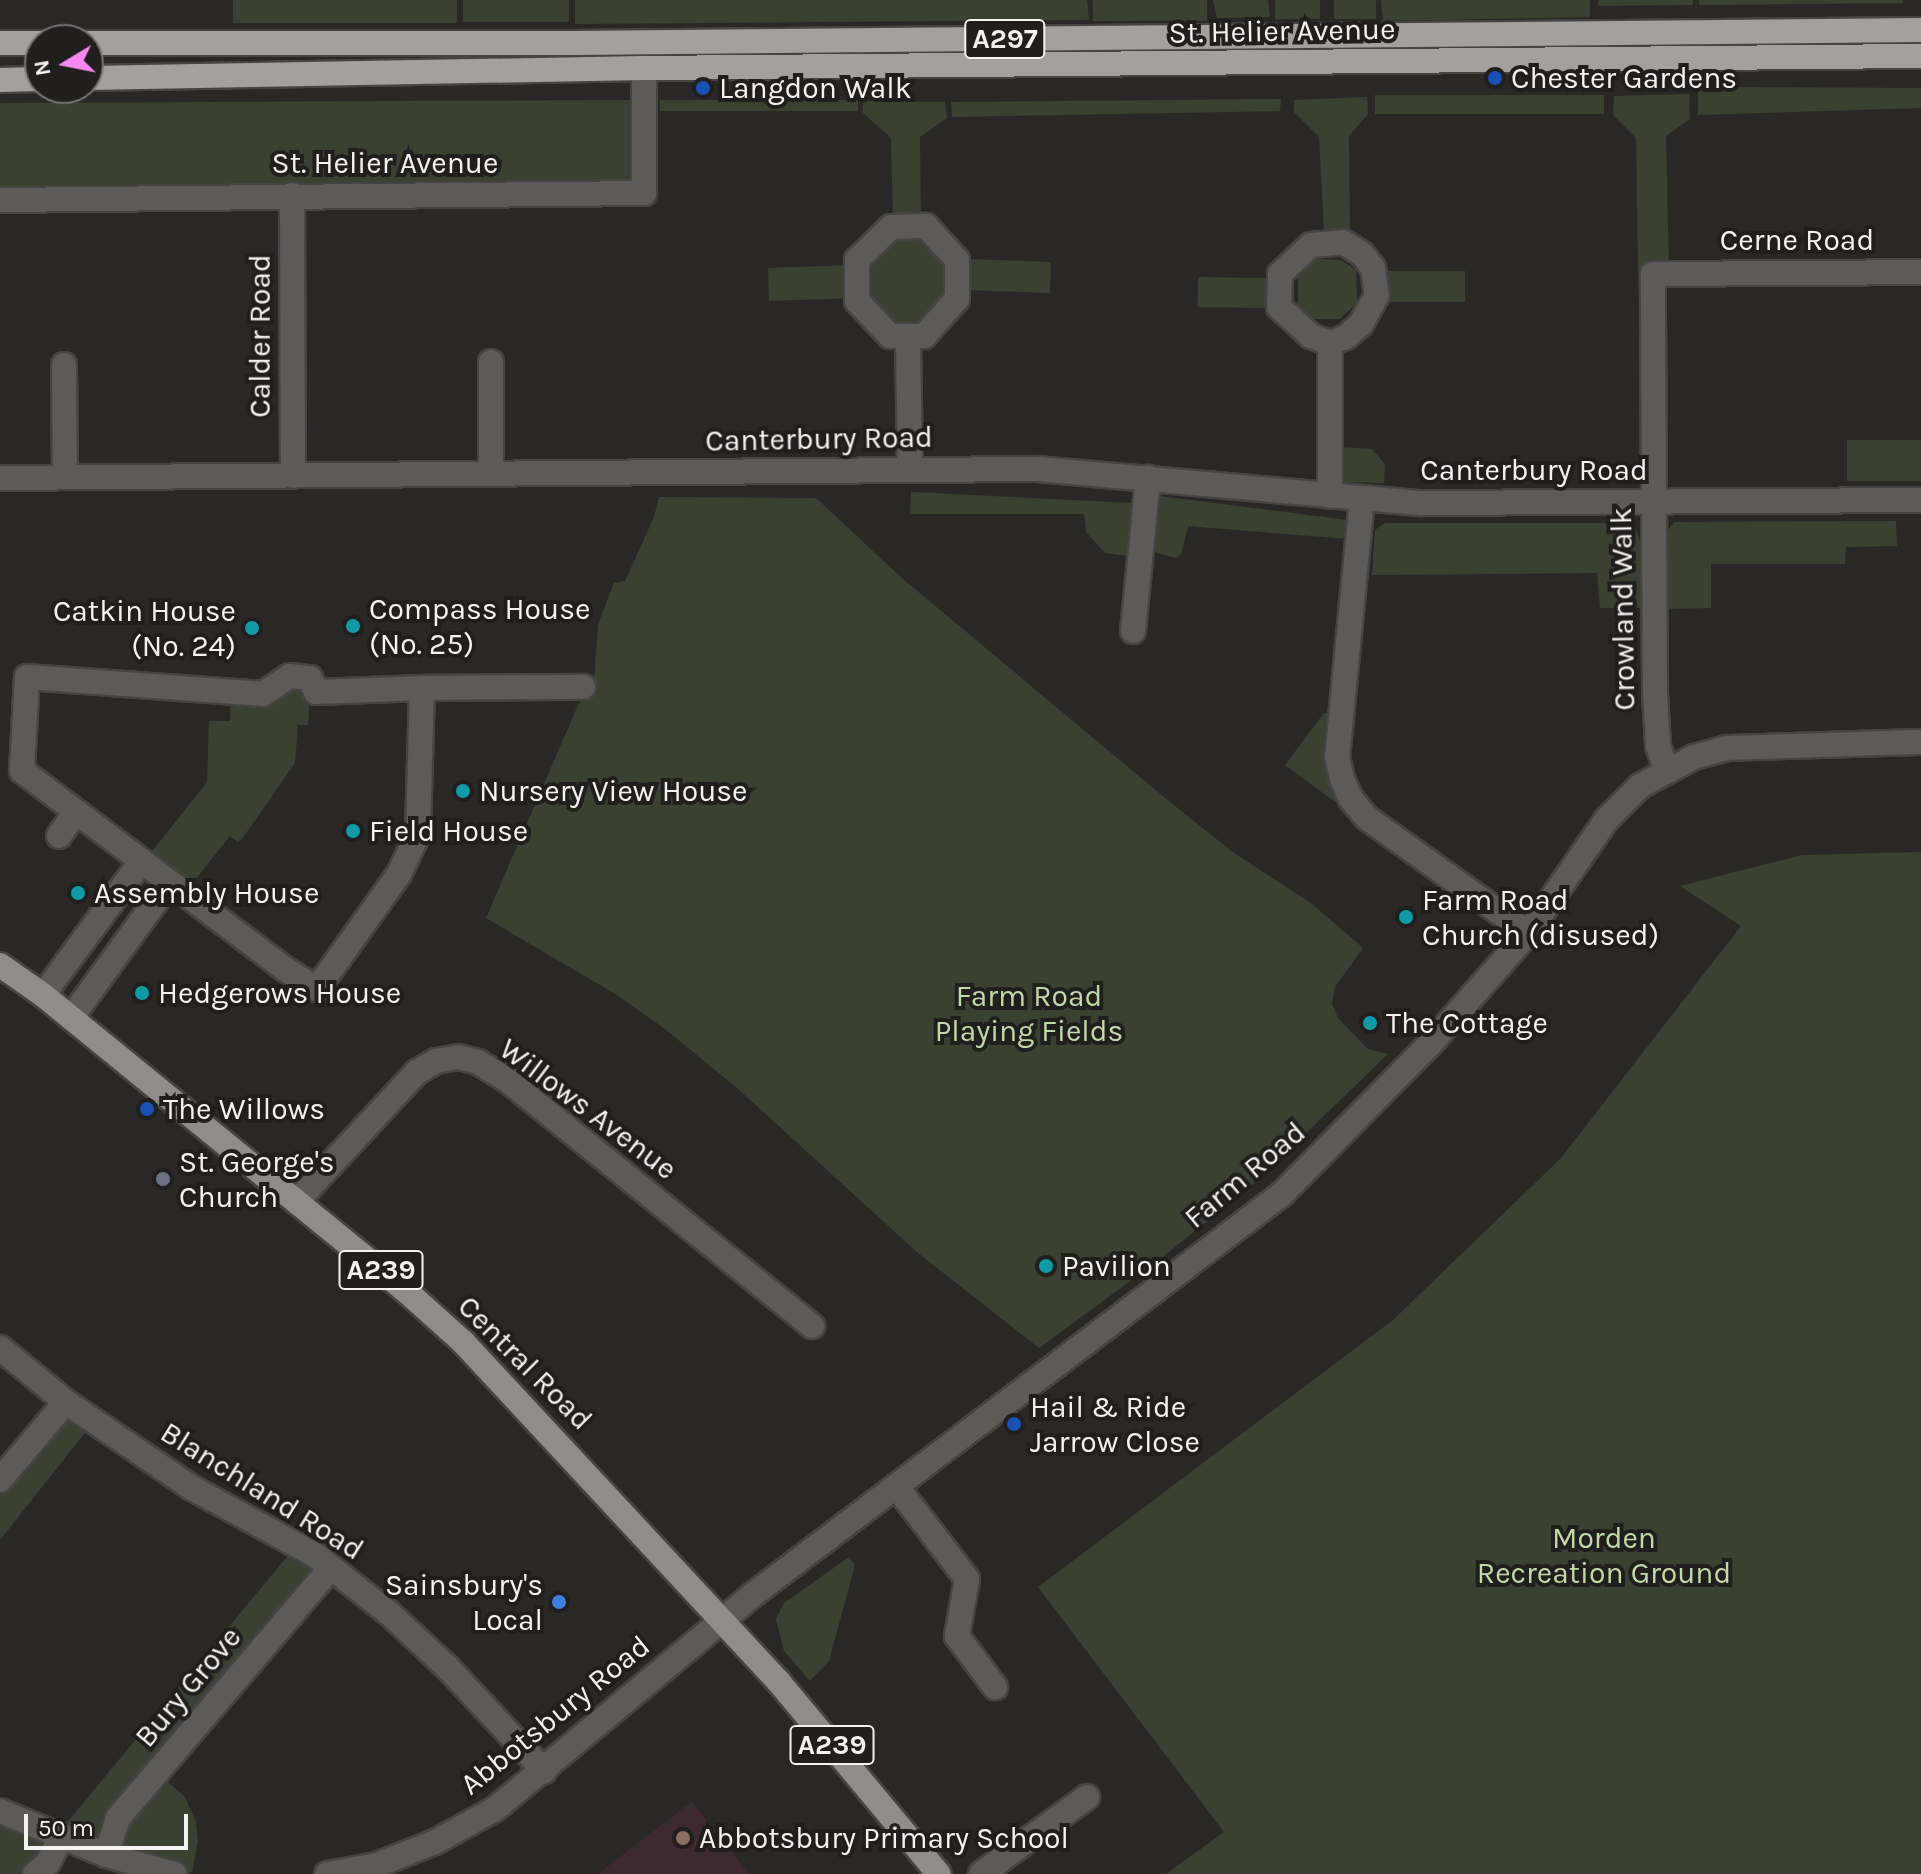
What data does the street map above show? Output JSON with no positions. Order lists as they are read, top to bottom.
{
  "streets": {
    "highway": ["St. Helier Avenue", "A297"],
    "main road": ["A239", "Central Road"],
    "street": [
      "Cerne Road",
      "Calder Road",
      "Canterbury Road",
      "Crowland Walk",
      "Willows Avenue",
      "Farm Road",
      "Blanchland Road",
      "Bury Grove",
      "Abbotsbury Road"
    ]
  },
  "crossings": [
    ["St. Helier Avenue", "Calder Road"],
    ["Cerne Road", "Crowland Walk"],
    ["Calder Road", "Canterbury Road"],
    ["Canterbury Road", "Crowland Walk"],
    ["Crowland Walk", "Farm Road"],
    ["Willows Avenue", "Central Road"],
    ["Farm Road", "Central Road"],
    ["Farm Road", "Abbotsbury Road"],
    ["Central Road", "Abbotsbury Road"],
    ["Blanchland Road", "Bury Grove"],
    ["Blanchland Road", "Abbotsbury Road"]
  ],
  "parks": ["Farm Road Playing Fields", "Morden Recreation Ground"],
  "places": [
    "Chester Gardens",
    "Langdon Walk",
    "Compass House (No. 25)",
    "Catkin House (No. 24)",
    "Nursery View House",
    "Field House",
    "Assembly House",
    "Farm Road Church (disused)",
    "Hedgerows House",
    "The Cottage",
    "The Willows",
    "St. George's Church",
    "Pavilion",
    "Hail & Ride Jarrow Close",
    "Sainsbury's Local",
    "Abbotsbury Primary School"
  ],
  "scale_bar": "50 m",
  "north": "left"
}
